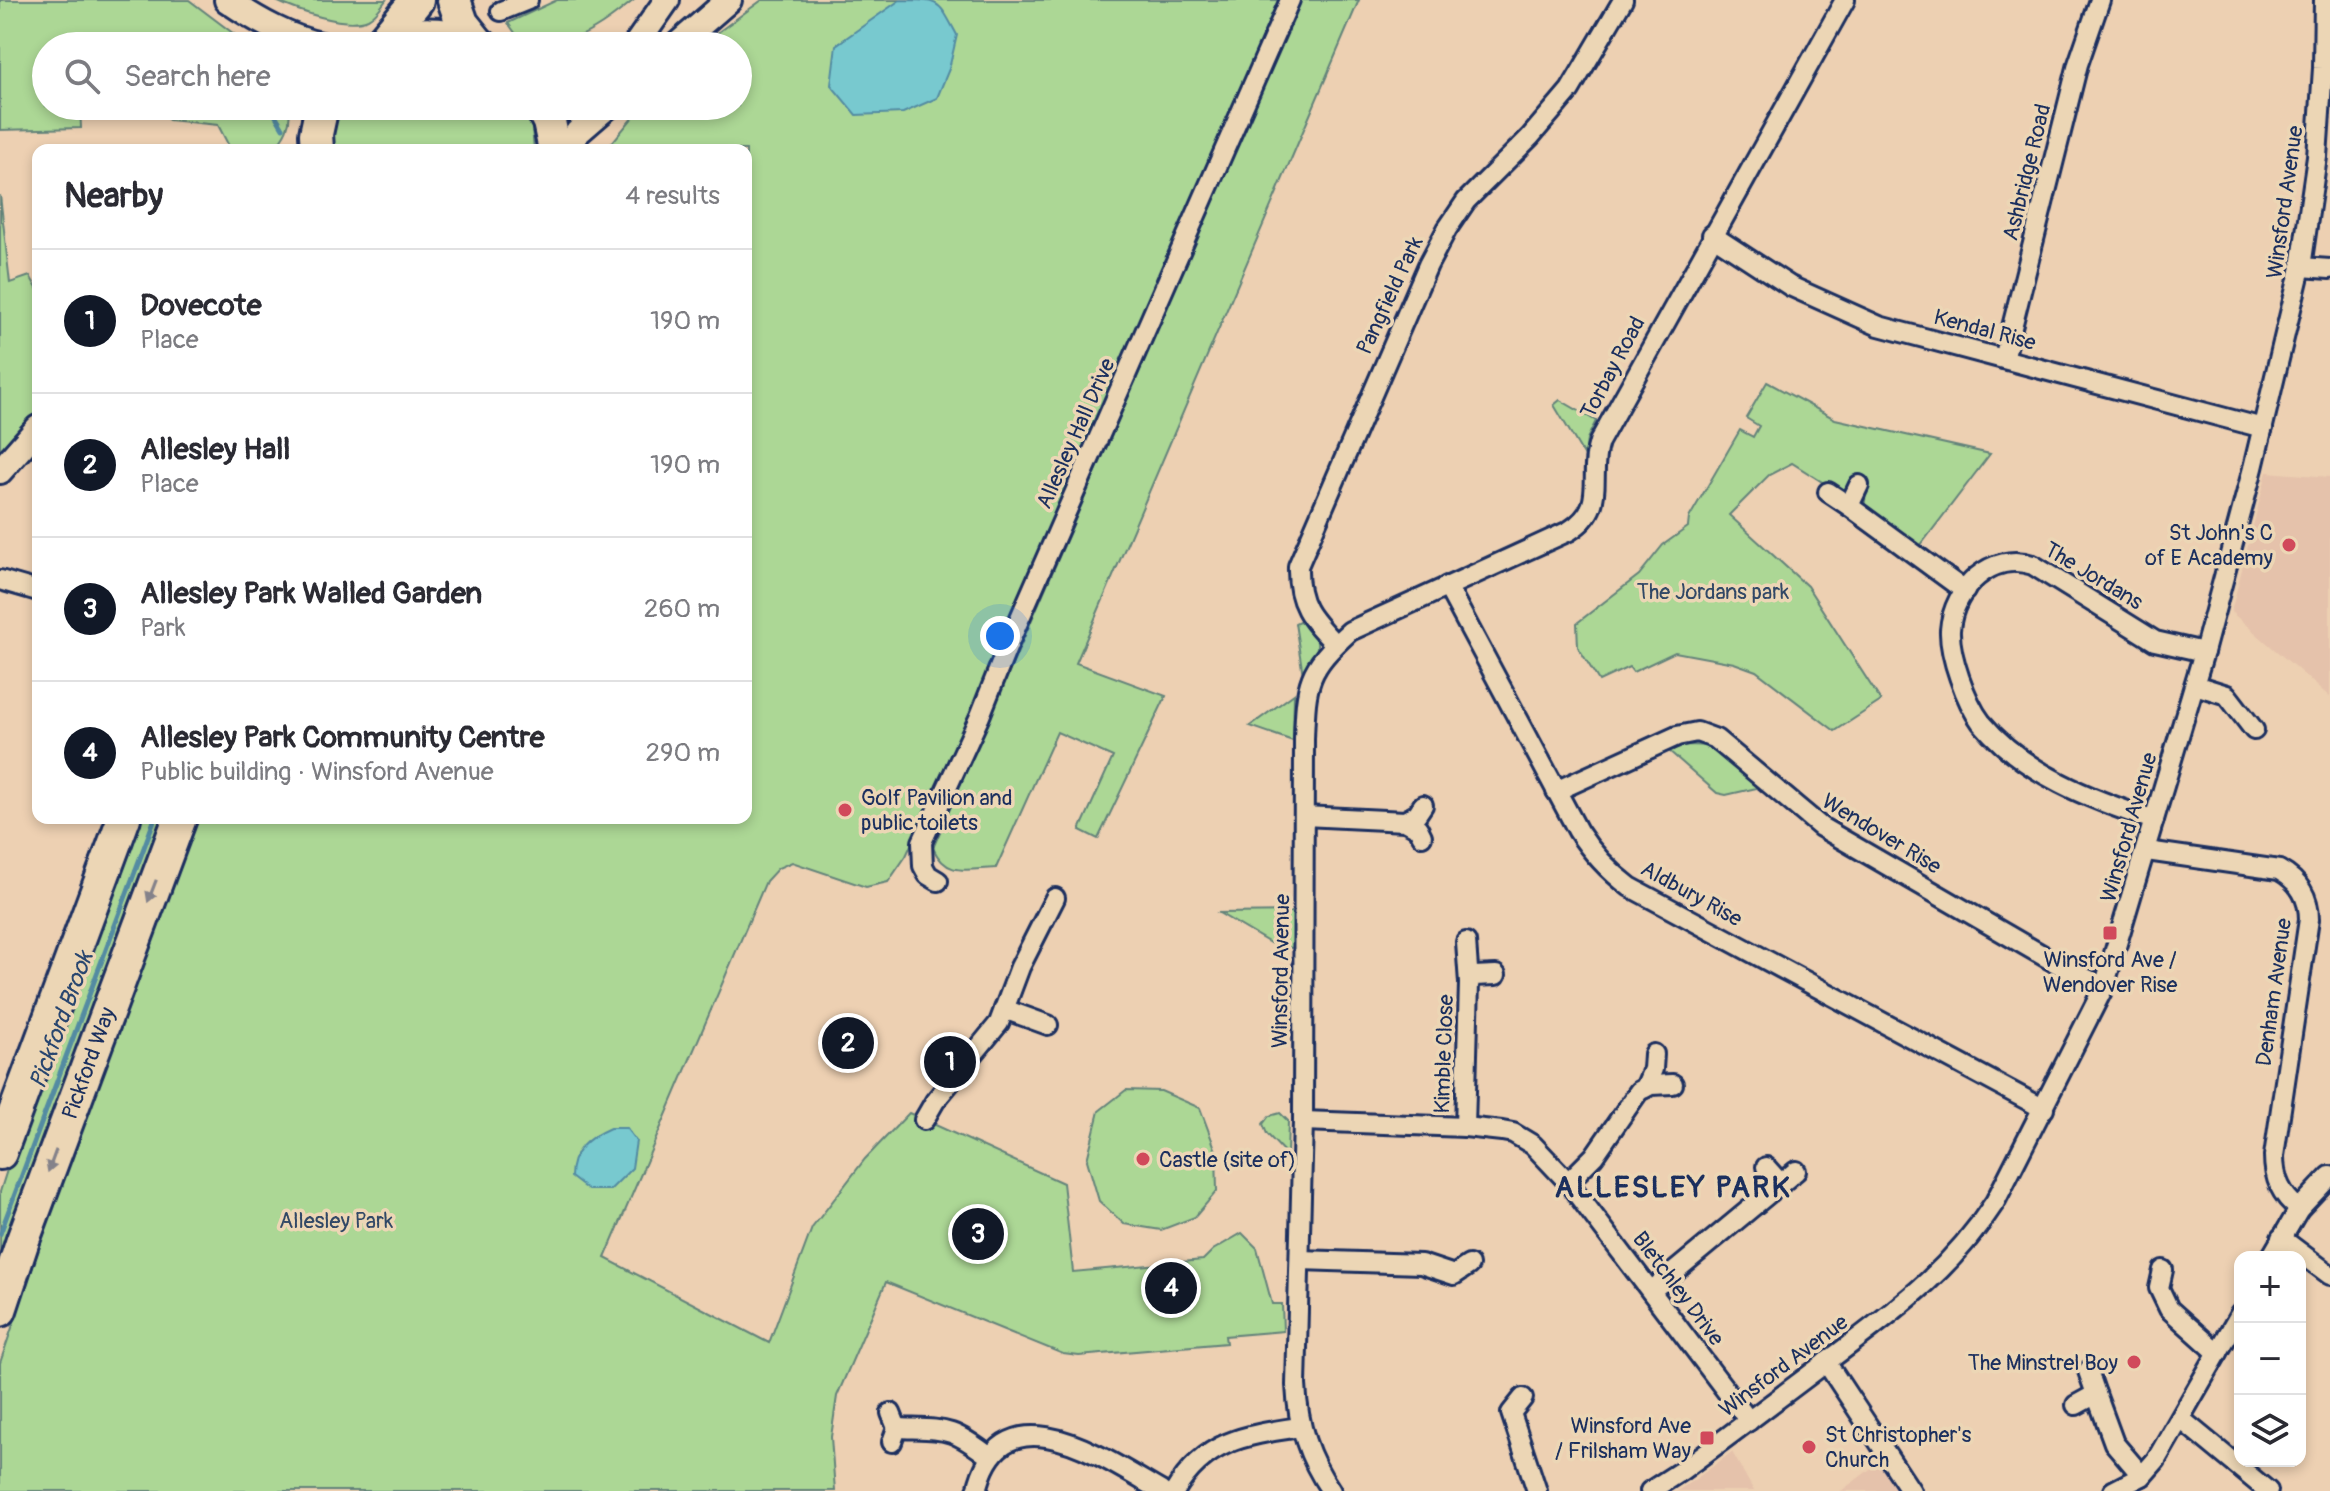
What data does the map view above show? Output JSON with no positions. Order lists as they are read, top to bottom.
{
  "streets": {
    "highway": ["Pickford Way"],
    "street": [
      "Ashbridge Road",
      "Winsford Avenue",
      "Pangfield Park",
      "Kendal Rise",
      "Torbay Road",
      "Allesley Hall Drive",
      "The Jordans",
      "Wendover Rise",
      "Aldbury Rise",
      "Denham Avenue",
      "Kimble Close",
      "Bletchley Drive"
    ]
  },
  "crossings": [
    ["Ashbridge Road", "Kendal Rise"],
    ["Winsford Avenue", "Pangfield Park"],
    ["Winsford Avenue", "Kendal Rise"],
    ["Winsford Avenue", "Torbay Road"],
    ["Winsford Avenue", "The Jordans"],
    ["Winsford Avenue", "Wendover Rise"],
    ["Winsford Avenue", "Aldbury Rise"],
    ["Winsford Avenue", "Denham Avenue"],
    ["Winsford Avenue", "Bletchley Drive"],
    ["Pangfield Park", "Torbay Road"],
    ["Kendal Rise", "Torbay Road"],
    ["Torbay Road", "Aldbury Rise"],
    ["Wendover Rise", "Aldbury Rise"],
    ["Kimble Close", "Bletchley Drive"]
  ],
  "districts": ["ALLESLEY PARK"],
  "water": ["Pickford Brook"],
  "parks": ["The Jordans park", "Allesley Park"],
  "places": {
    "other": [
      "St John's C of E Academy",
      "Golf Pavilion and public toilets",
      "Castle (site of)",
      "The Minstrel Boy",
      "St Christopher's Church"
    ],
    "transit": ["Winsford Ave / Wendover Rise", "Winsford Ave / Frilsham Way"]
  },
  "page": {
    "search": "Search here",
    "heading": ["Nearby", "4 results"],
    "list": [
      {
        "mark": "1",
        "name": "Dovecote",
        "note": "Place",
        "value": "190 m"
      },
      {
        "mark": "2",
        "name": "Allesley Hall",
        "note": "Place",
        "value": "190 m"
      },
      {
        "mark": "3",
        "name": "Allesley Park Walled Garden",
        "note": "Park",
        "value": "260 m"
      },
      {
        "mark": "4",
        "name": "Allesley Park Community Centre",
        "note": "Public building · Winsford Avenue",
        "value": "290 m"
      }
    ],
    "pins": [
      "2",
      "1",
      "3",
      "4"
    ],
    "map_buttons": ["+", "−"]
  }
}
